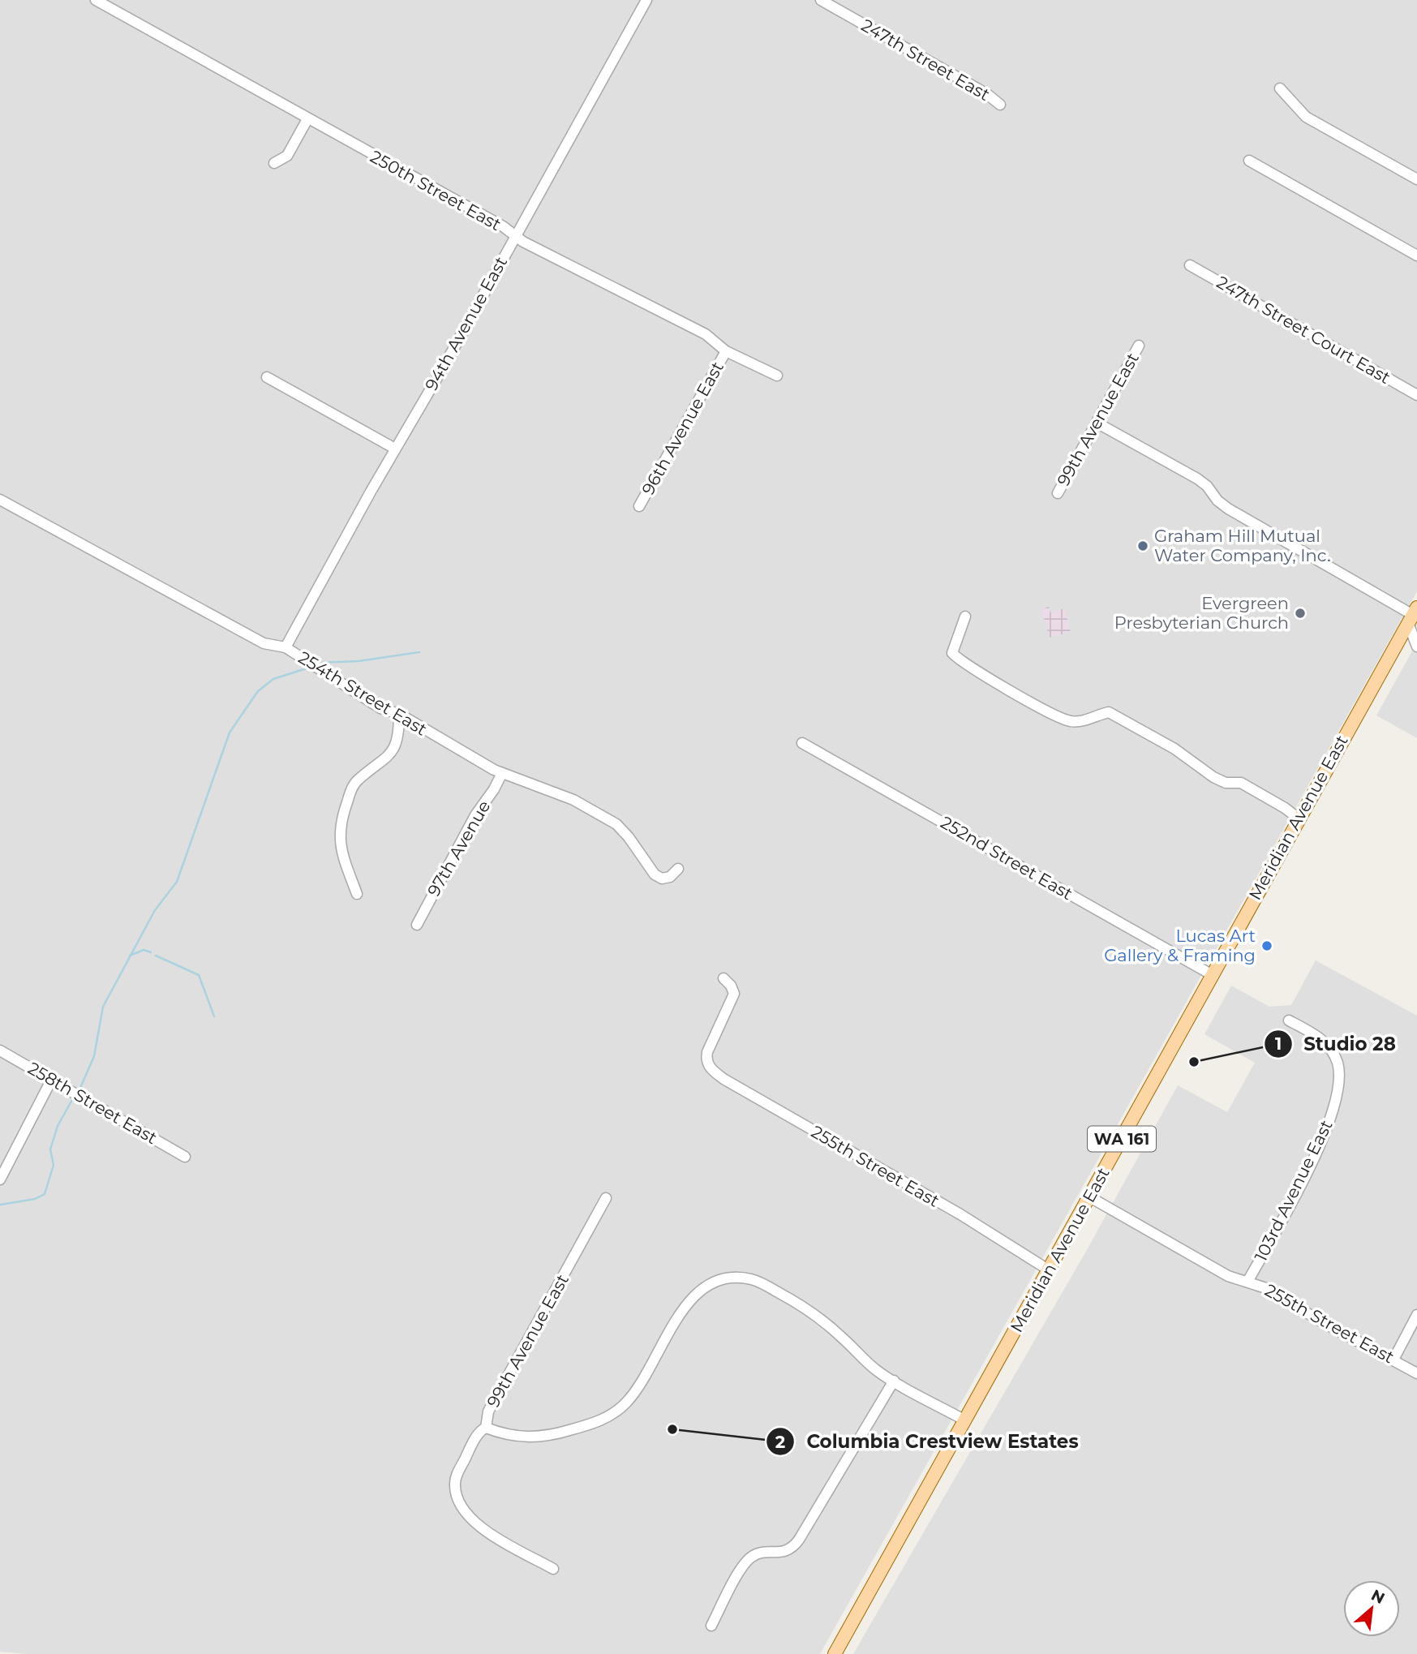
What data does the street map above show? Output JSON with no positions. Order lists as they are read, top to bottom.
{
  "streets": {
    "main road": ["Meridian Avenue East", "WA 161"],
    "street": [
      "247th Street East",
      "250th Street East",
      "94th Avenue East",
      "247th Street Court East",
      "99th Avenue East",
      "96th Avenue East",
      "254th Street East",
      "97th Avenue",
      "252nd Street East",
      "258th Street East",
      "255th Street East",
      "103rd Avenue East"
    ]
  },
  "crossings": [
    ["250th Street East", "94th Avenue East"],
    ["250th Street East", "96th Avenue East"],
    ["94th Avenue East", "254th Street East"],
    ["254th Street East", "97th Avenue"],
    ["Meridian Avenue East", "252nd Street East"],
    ["Meridian Avenue East", "255th Street East"],
    ["255th Street East", "103rd Avenue East"]
  ],
  "places": [
    "Graham Hill Mutual Water Company, Inc.",
    "Evergreen Presbyterian Church",
    "Lucas Art Gallery & Framing",
    "Studio 28",
    "Columbia Crestview Estates"
  ],
  "north": "top right"
}
